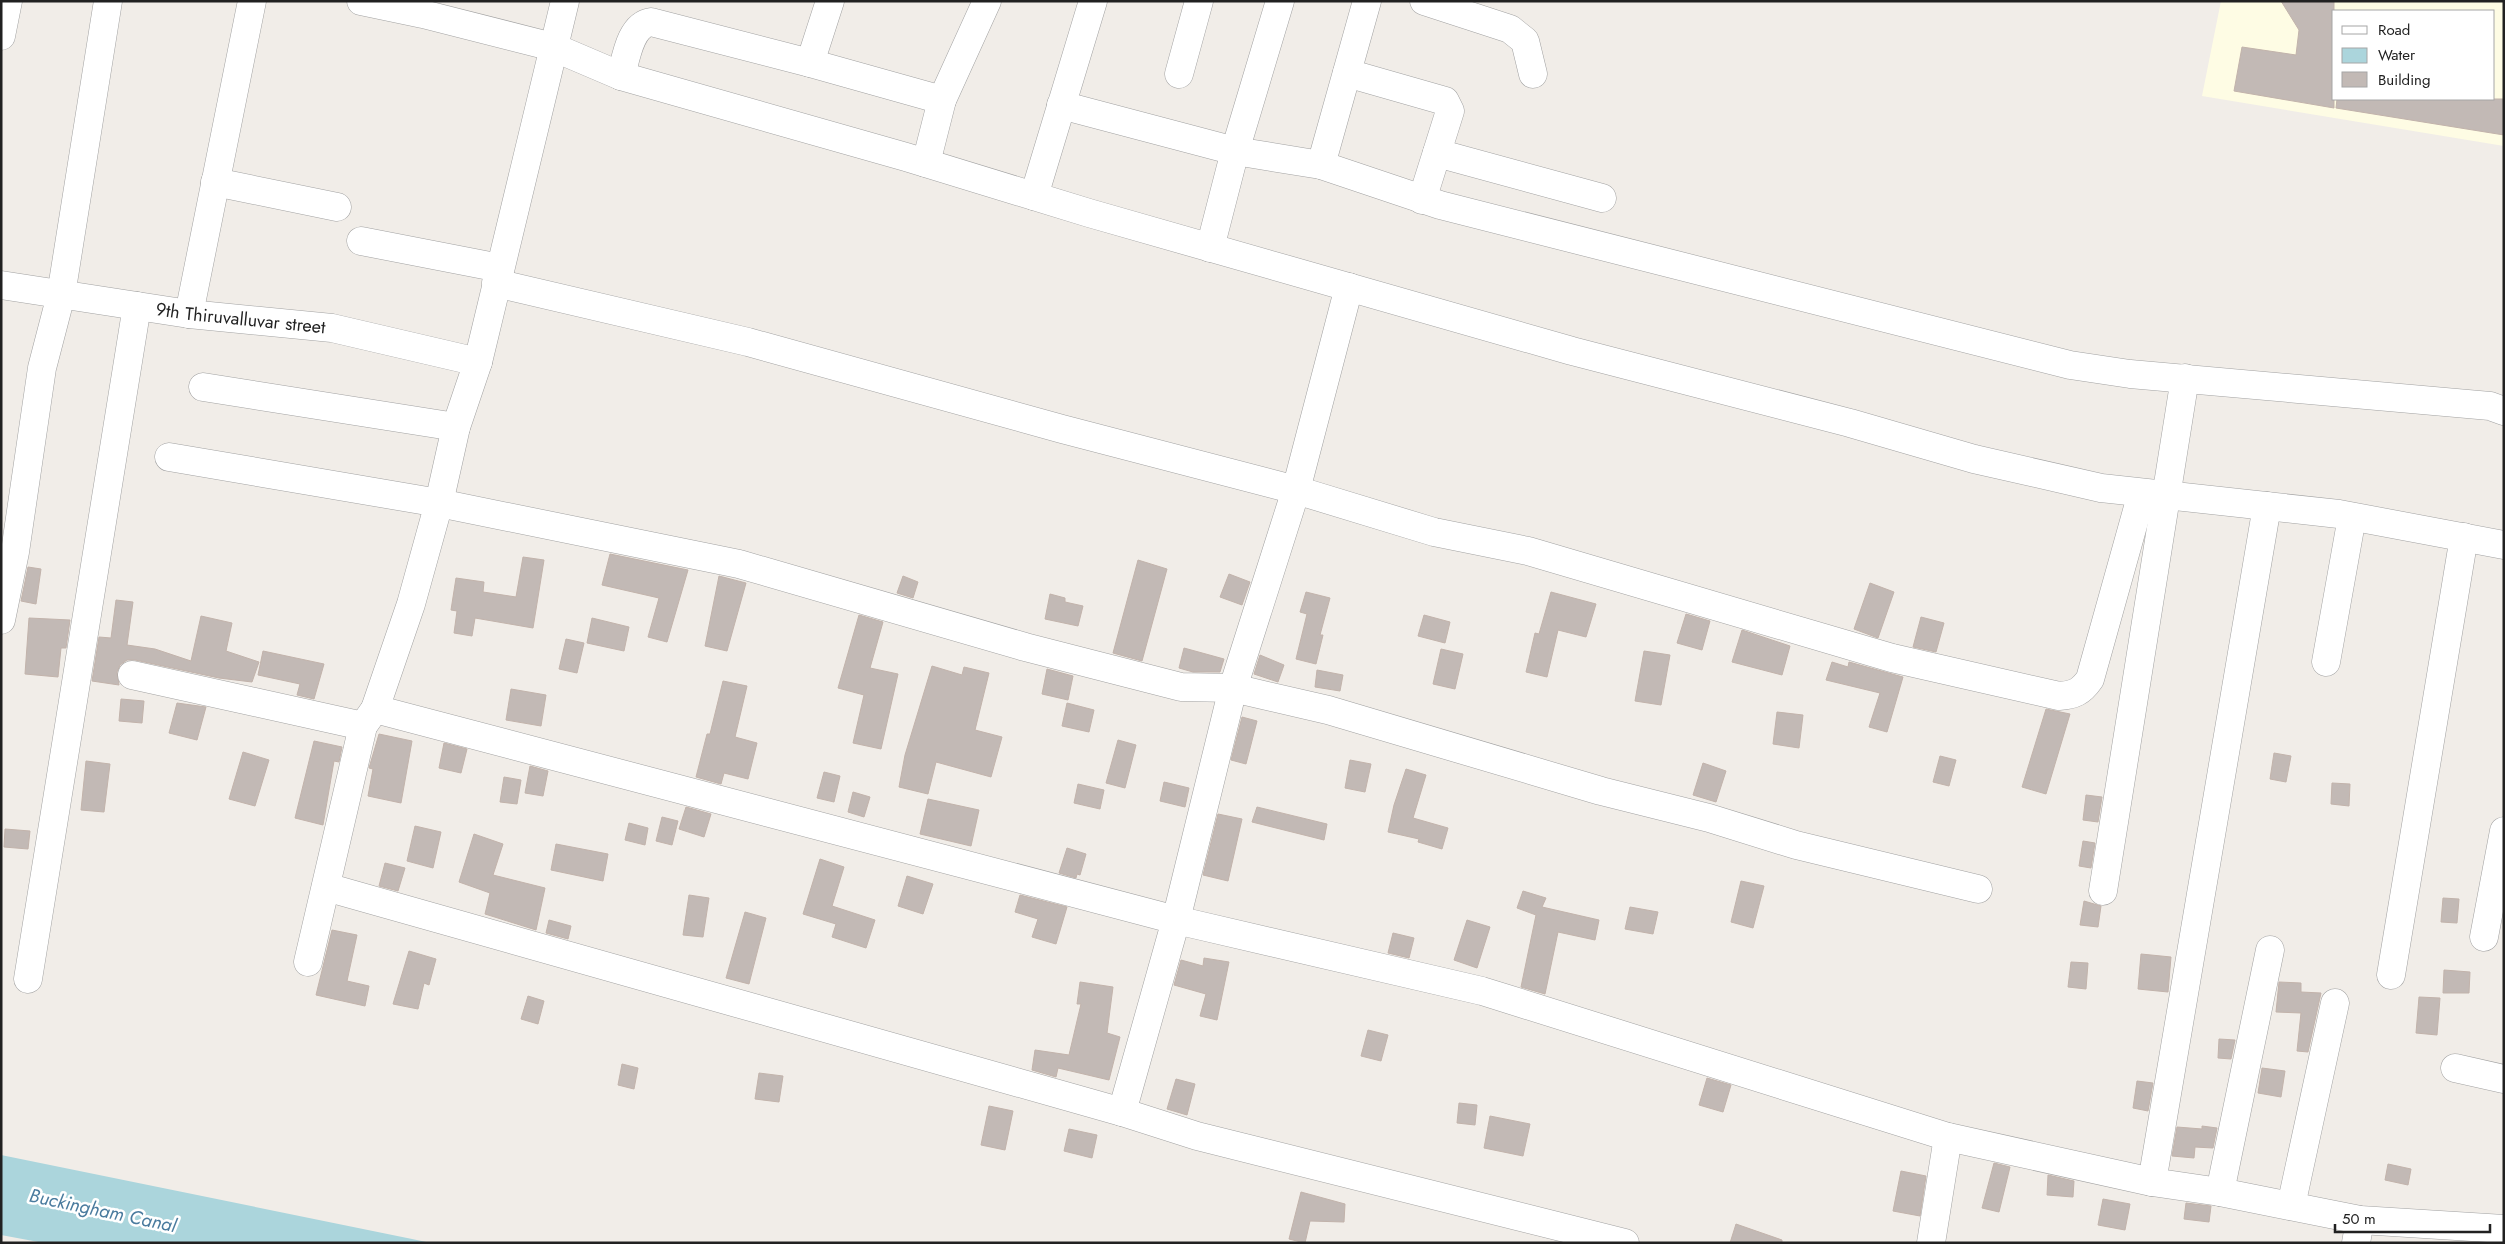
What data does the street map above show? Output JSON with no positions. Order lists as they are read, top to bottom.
{
  "streets": {
    "street": ["9th Thiruvalluvar street"]
  },
  "water": ["Buckingham Canal"],
  "legend": ["Road", "Water", "Building"],
  "scale_bar": "50 m"
}
